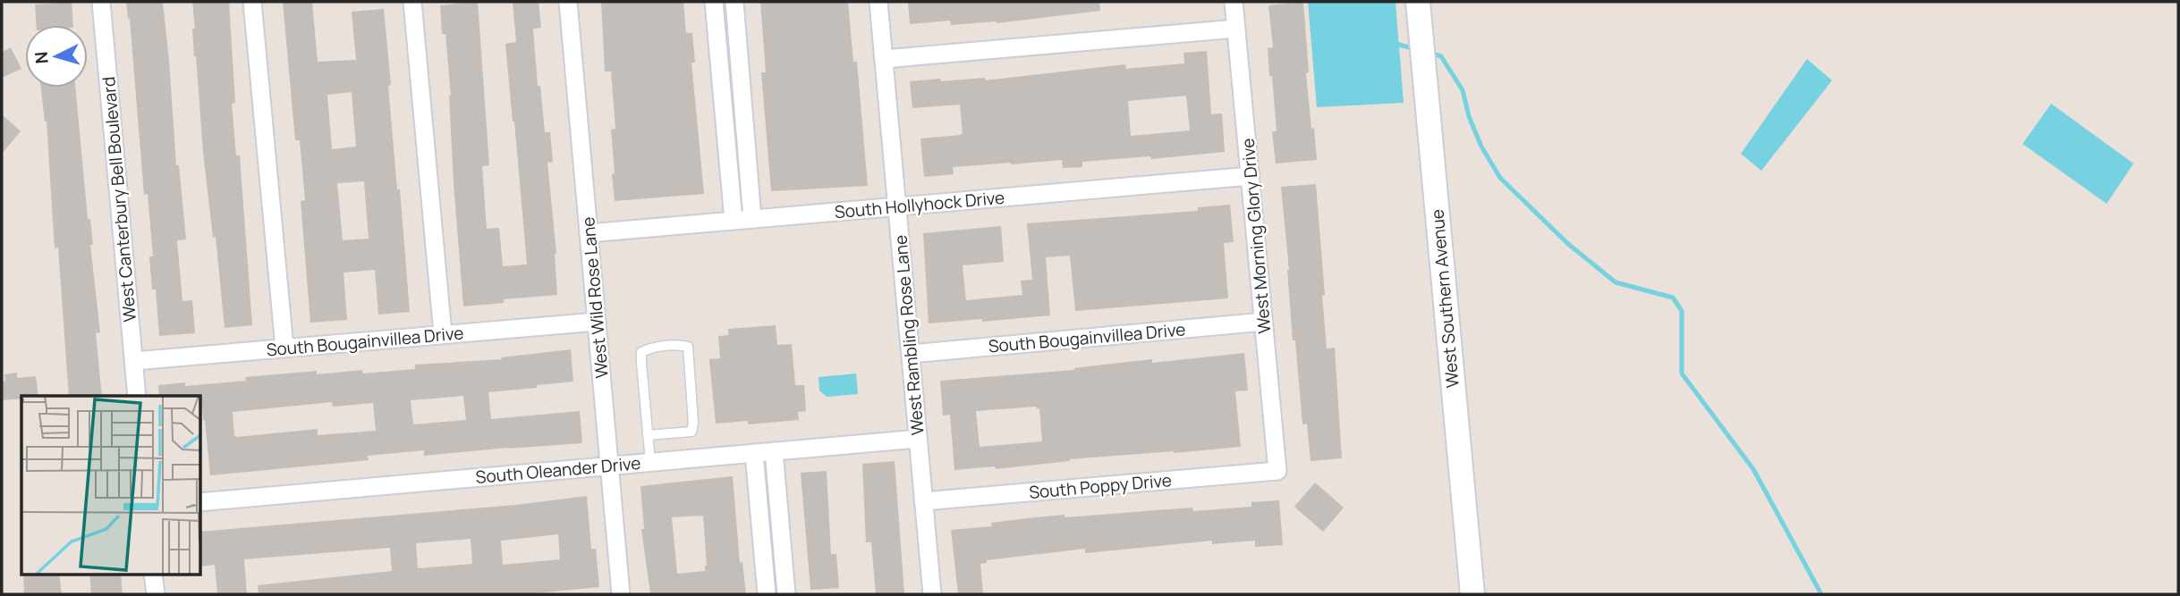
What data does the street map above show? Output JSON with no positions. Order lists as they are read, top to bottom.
{
  "streets": {
    "main road": ["West Southern Avenue"],
    "street": [
      "West Canterbury Bell Boulevard",
      "South Hollyhock Drive",
      "West Morning Glory Drive",
      "West Wild Rose Lane",
      "West Rambling Rose Lane",
      "South Bougainvillea Drive",
      "South Oleander Drive",
      "South Poppy Drive"
    ]
  },
  "crossings": [
    ["West Canterbury Bell Boulevard", "South Bougainvillea Drive"],
    ["South Hollyhock Drive", "West Morning Glory Drive"],
    ["South Hollyhock Drive", "West Wild Rose Lane"],
    ["South Hollyhock Drive", "West Rambling Rose Lane"],
    ["West Morning Glory Drive", "South Bougainvillea Drive"],
    ["West Morning Glory Drive", "South Poppy Drive"],
    ["West Wild Rose Lane", "South Bougainvillea Drive"],
    ["West Wild Rose Lane", "South Oleander Drive"],
    ["West Rambling Rose Lane", "South Bougainvillea Drive"],
    ["West Rambling Rose Lane", "South Oleander Drive"],
    ["West Rambling Rose Lane", "South Poppy Drive"]
  ],
  "north": "left"
}
